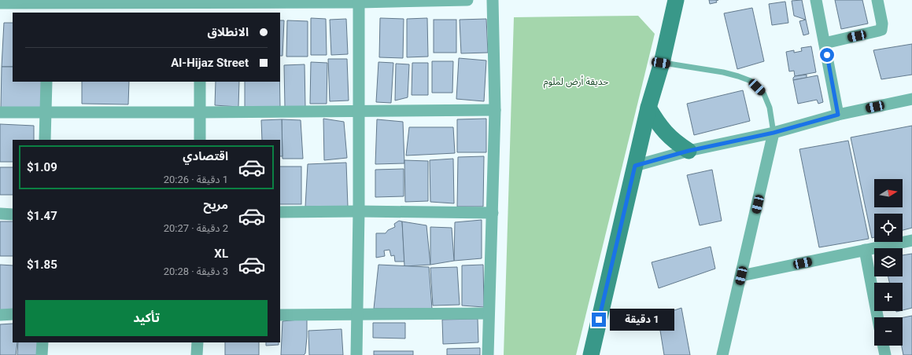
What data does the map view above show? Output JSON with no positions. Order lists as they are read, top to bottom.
{
  "parks": ["حديقة أرض لملوم"],
  "north": "right",
  "page": {
    "banner": ["الانطلاق", "Al-Hijaz Street"],
    "list": [
      {
        "name": "اقتصادي",
        "note": "1 دقيقة · 20:26",
        "value": "$1.09"
      },
      {
        "name": "مريح",
        "note": "2 دقيقة · 20:27",
        "value": "$1.47"
      },
      {
        "name": "XL",
        "note": "3 دقيقة · 20:28",
        "value": "$1.85"
      }
    ],
    "map_buttons": ["+", "−"],
    "buttons": "تأكيد",
    "bubble": "1 دقيقة"
  }
}
